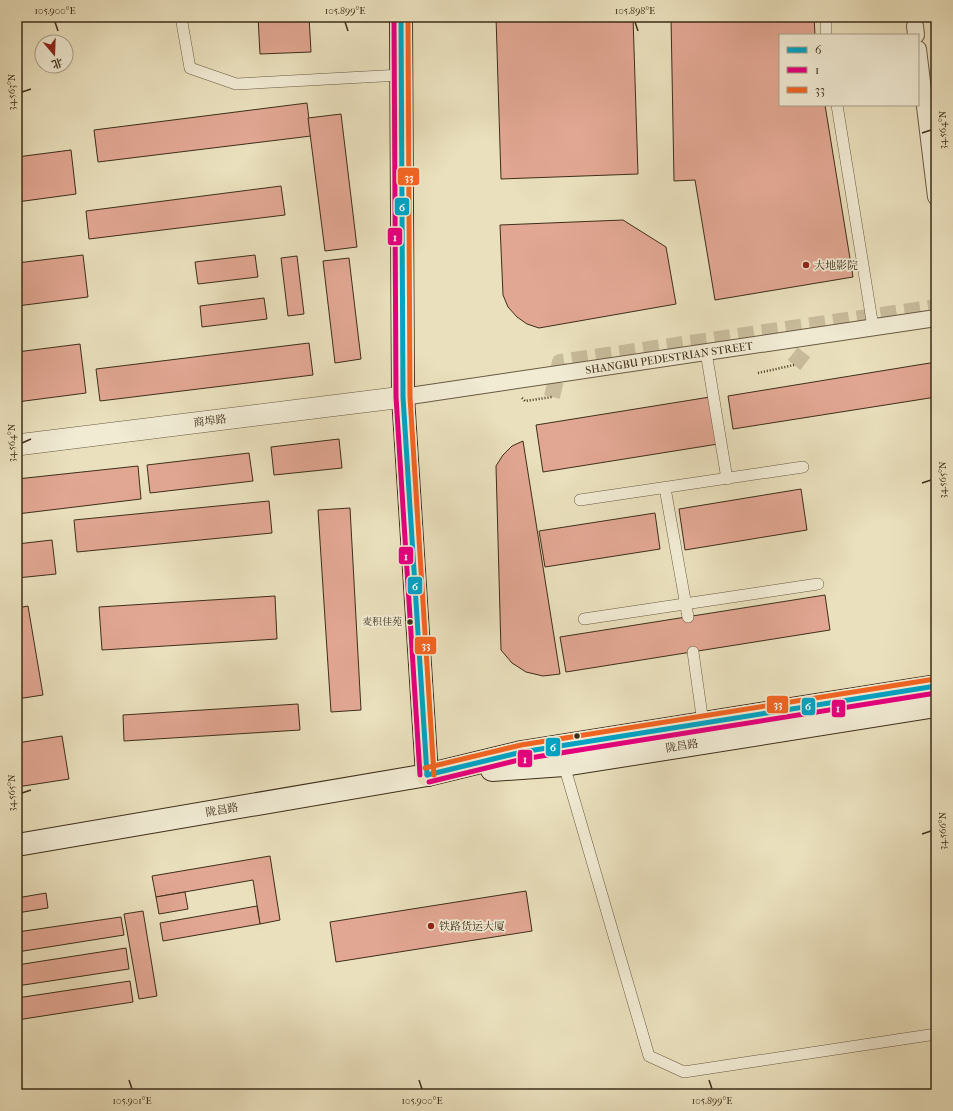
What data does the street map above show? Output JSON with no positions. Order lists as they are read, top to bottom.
{
  "streets": {
    "main road": ["陇昌路"],
    "street": ["SHANGBU PEDESTRIAN STREET", "商埠路"]
  },
  "crossings": [
    ["SHANGBU PEDESTRIAN STREET", "商埠路"]
  ],
  "places": ["大地影院", "麦积佳苑", "铁路货运大厦"],
  "lines": ["transit line 6", "transit line 1", "transit line 33"],
  "legend": ["6", "1", "33"],
  "north": "bottom",
  "coordinates": [
    "105.900°E",
    "105.899°E",
    "105.898°E",
    "34.563°N",
    "34.564°N",
    "34.565°N",
    "34.566°N",
    "105.901°E"
  ]
}
